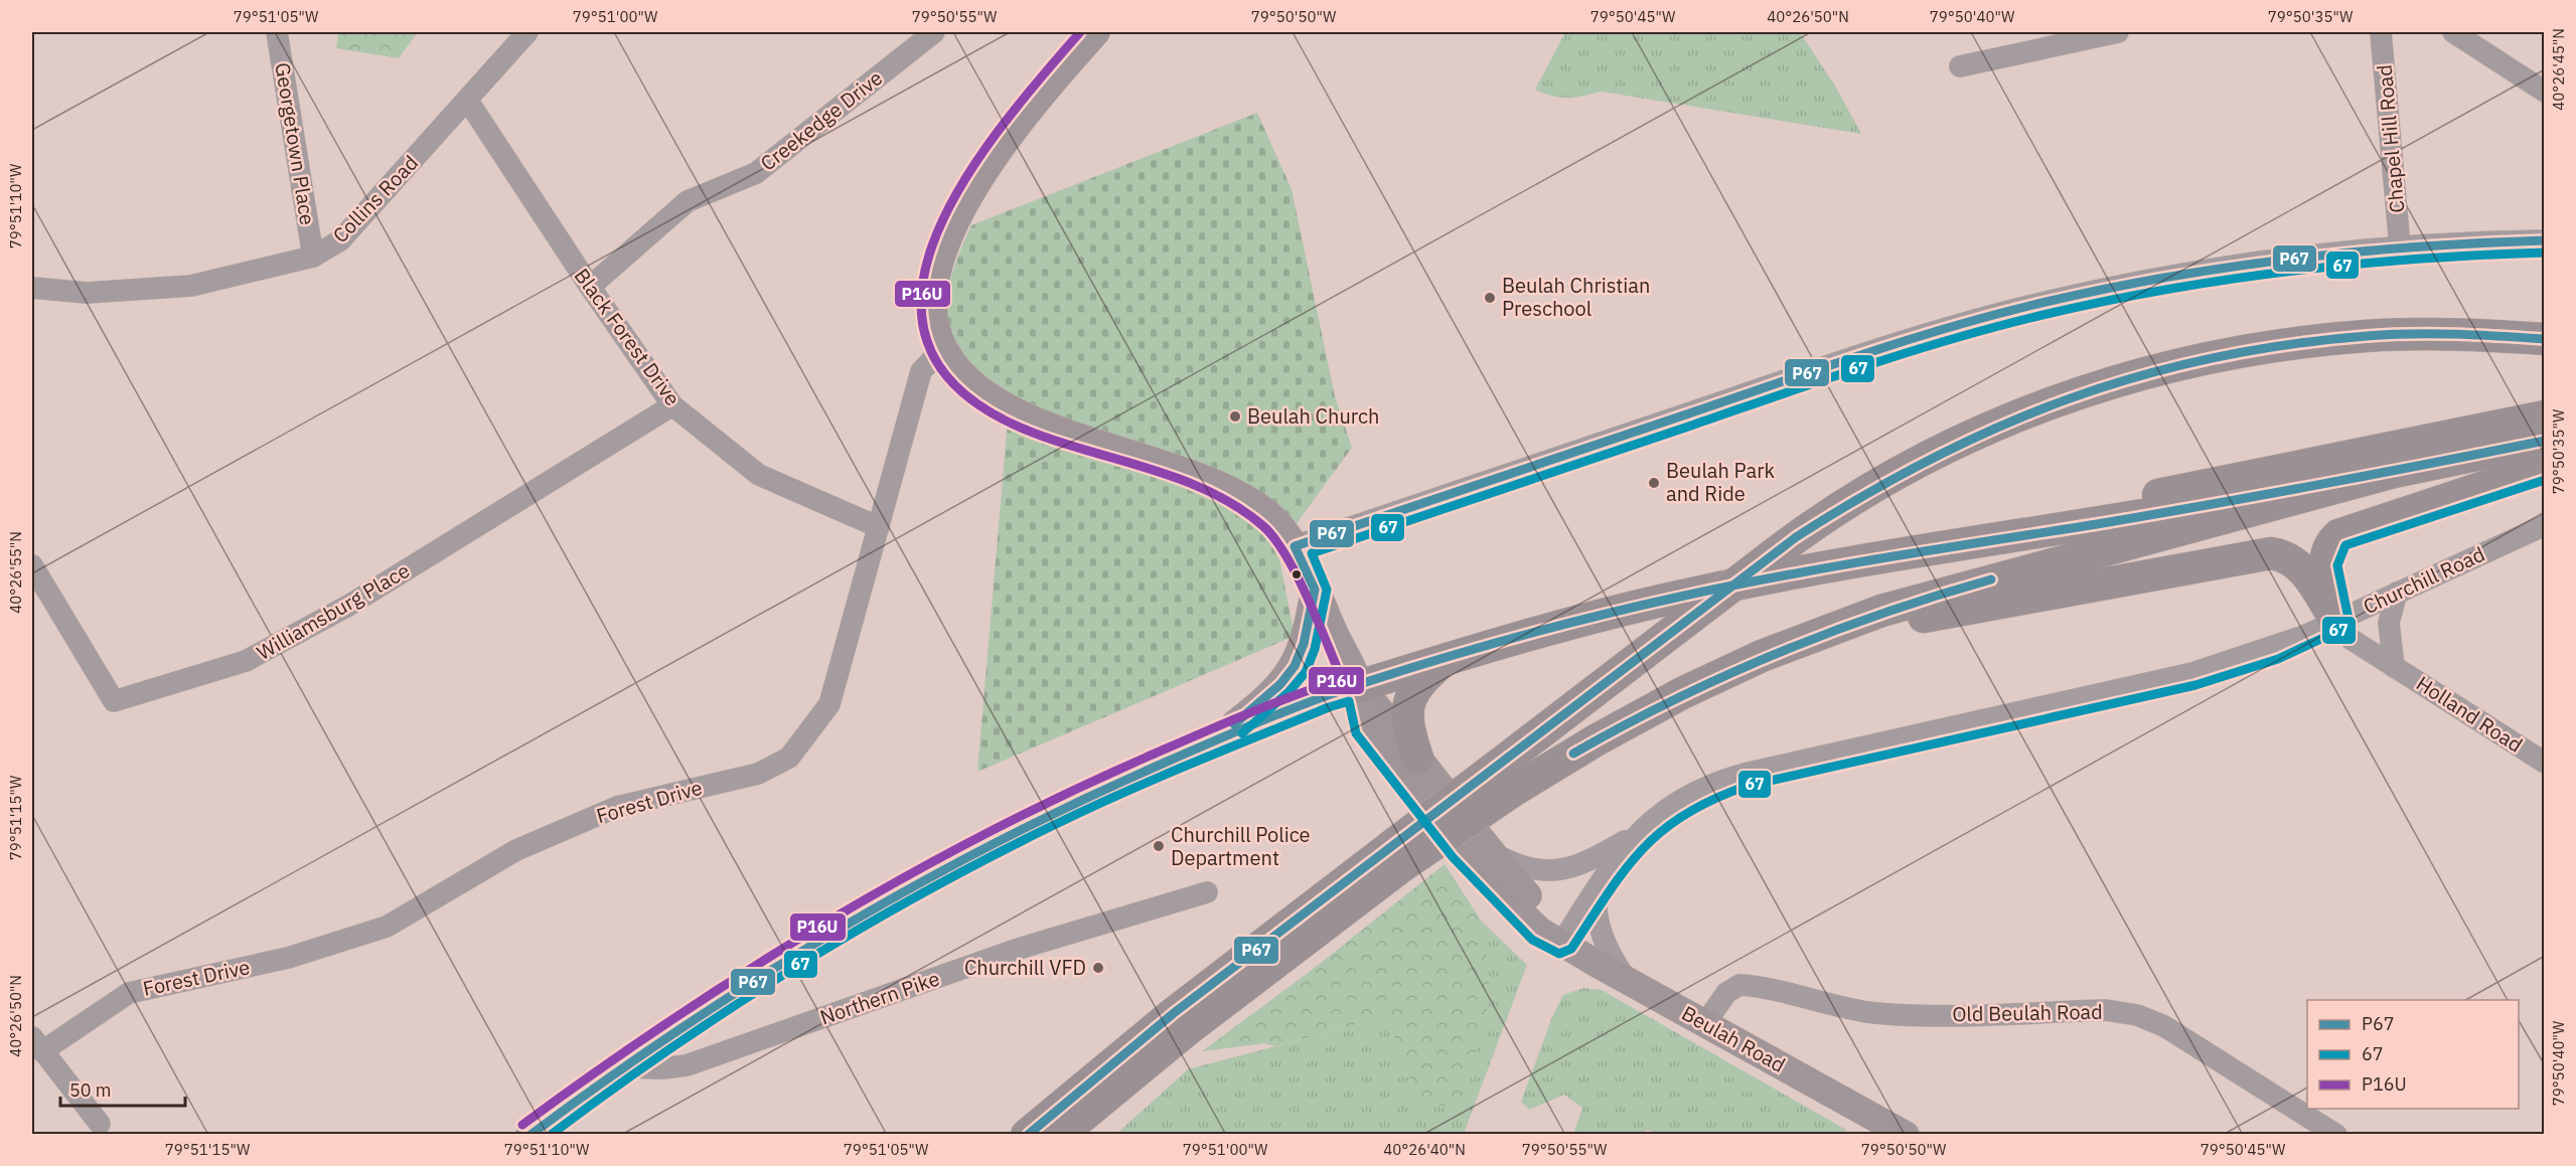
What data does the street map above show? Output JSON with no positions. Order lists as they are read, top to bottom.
{
  "streets": {
    "main road": ["Beulah Road"],
    "street": [
      "Creekedge Drive",
      "Chapel Hill Road",
      "Georgetown Place",
      "Collins Road",
      "Black Forest Drive",
      "Churchill Road",
      "Williamsburg Place",
      "Holland Road",
      "Forest Drive",
      "Northern Pike",
      "Old Beulah Road"
    ]
  },
  "crossings": [
    ["Creekedge Drive", "Black Forest Drive"],
    ["Georgetown Place", "Collins Road"],
    ["Collins Road", "Black Forest Drive"],
    ["Black Forest Drive", "Williamsburg Place"],
    ["Black Forest Drive", "Forest Drive"],
    ["Churchill Road", "Holland Road"],
    ["Churchill Road", "Beulah Road"],
    ["Forest Drive", "Beulah Road"],
    ["Old Beulah Road", "Beulah Road"]
  ],
  "places": [
    "Beulah Christian Preschool",
    "Beulah Church",
    "Beulah Park and Ride",
    "Churchill Police Department",
    "Churchill VFD"
  ],
  "lines": ["transit line P16U", "transit line P67", "transit line 67"],
  "legend": ["P67", "67", "P16U"],
  "scale_bar": "50 m",
  "coordinates": [
    "79°51'05\"W",
    "79°51'00\"W",
    "79°50'55\"W",
    "79°50'50\"W",
    "79°50'45\"W",
    "40°26'50\"N",
    "79°50'40\"W",
    "79°50'35\"W",
    "40°26'45\"N",
    "79°51'10\"W",
    "40°26'55\"N",
    "79°51'15\"W",
    "40°26'40\"N"
  ]
}
